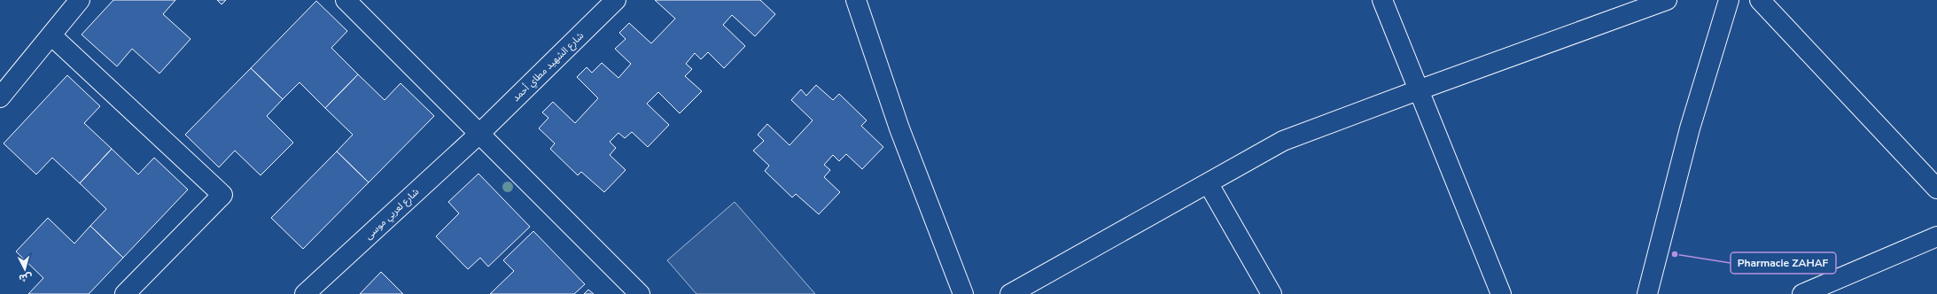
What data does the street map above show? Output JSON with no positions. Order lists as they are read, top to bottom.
{
  "streets": {
    "street": ["شارع الشهيد مطاي أحمد", "شارع لعربي موسى"]
  },
  "crossings": [
    ["شارع الشهيد مطاي أحمد", "شارع لعربي موسى"]
  ],
  "places": ["Pharmacie ZAHAF"],
  "north": "bottom"
}
